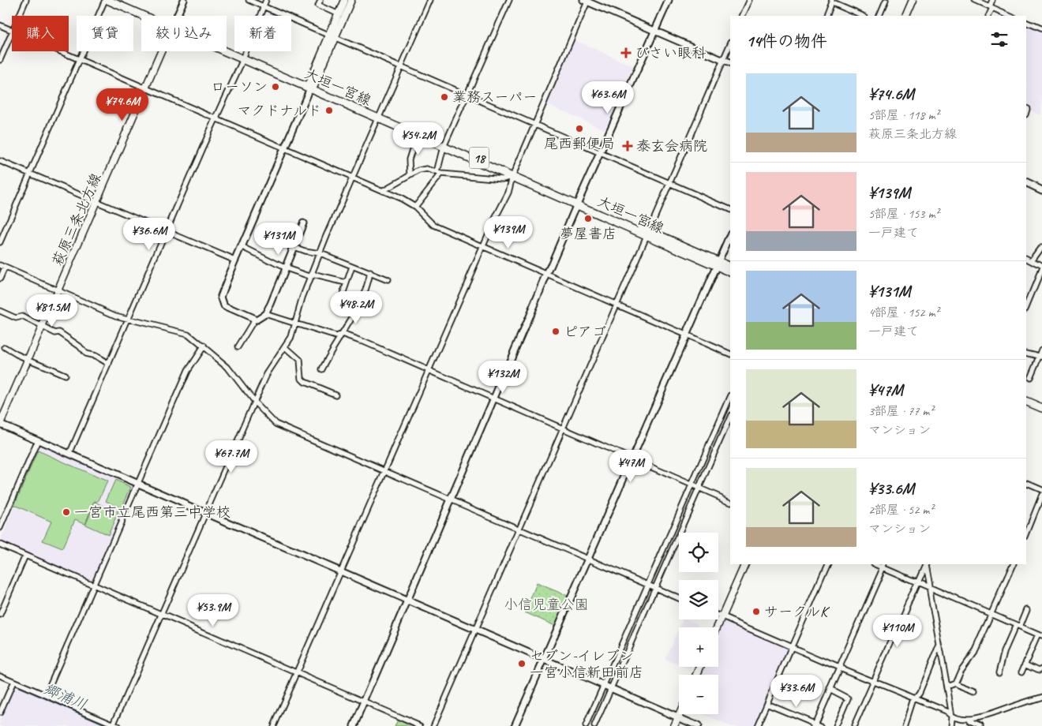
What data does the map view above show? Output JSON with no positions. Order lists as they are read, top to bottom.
{
  "streets": {
    "main road": ["大垣一宮線", "18", "萩原三条北方線"]
  },
  "water": ["郷浦川"],
  "parks": ["小信児童公園"],
  "places": {
    "health": ["びさい眼科", "泰玄会病院"],
    "other": [
      "ローソン",
      "業務スーパー",
      "マクドナルド",
      "尾西郵便局",
      "夢屋書店",
      "ピアゴ",
      "一宮市立尾西第三中学校",
      "サークルK",
      "セブン-イレブン 一宮小信新田前店"
    ]
  },
  "page": {
    "chip": [
      "購入",
      "賃貸",
      "絞り込み",
      "新着"
    ],
    "heading": "14件の物件",
    "list": [
      {
        "name": "¥74.6M",
        "note": "5部屋 · 118 m² · 萩原三条北方線"
      },
      {
        "name": "¥139M",
        "note": "5部屋 · 153 m² · 一戸建て"
      },
      {
        "name": "¥131M",
        "note": "4部屋 · 152 m² · 一戸建て"
      },
      {
        "name": "¥47M",
        "note": "3部屋 · 77 m² · マンション"
      },
      {
        "name": "¥33.6M",
        "note": "2部屋 · 52 m² · マンション"
      }
    ],
    "price": [
      "¥63.6M",
      "¥74.6M",
      "¥54.2M",
      "¥139M",
      "¥36.6M",
      "¥131M",
      "¥48.2M",
      "¥81.5M",
      "¥132M",
      "¥67.7M",
      "¥47M",
      "¥53.9M",
      "¥110M",
      "¥33.6M"
    ],
    "map_buttons": ["+", "−"]
  }
}
